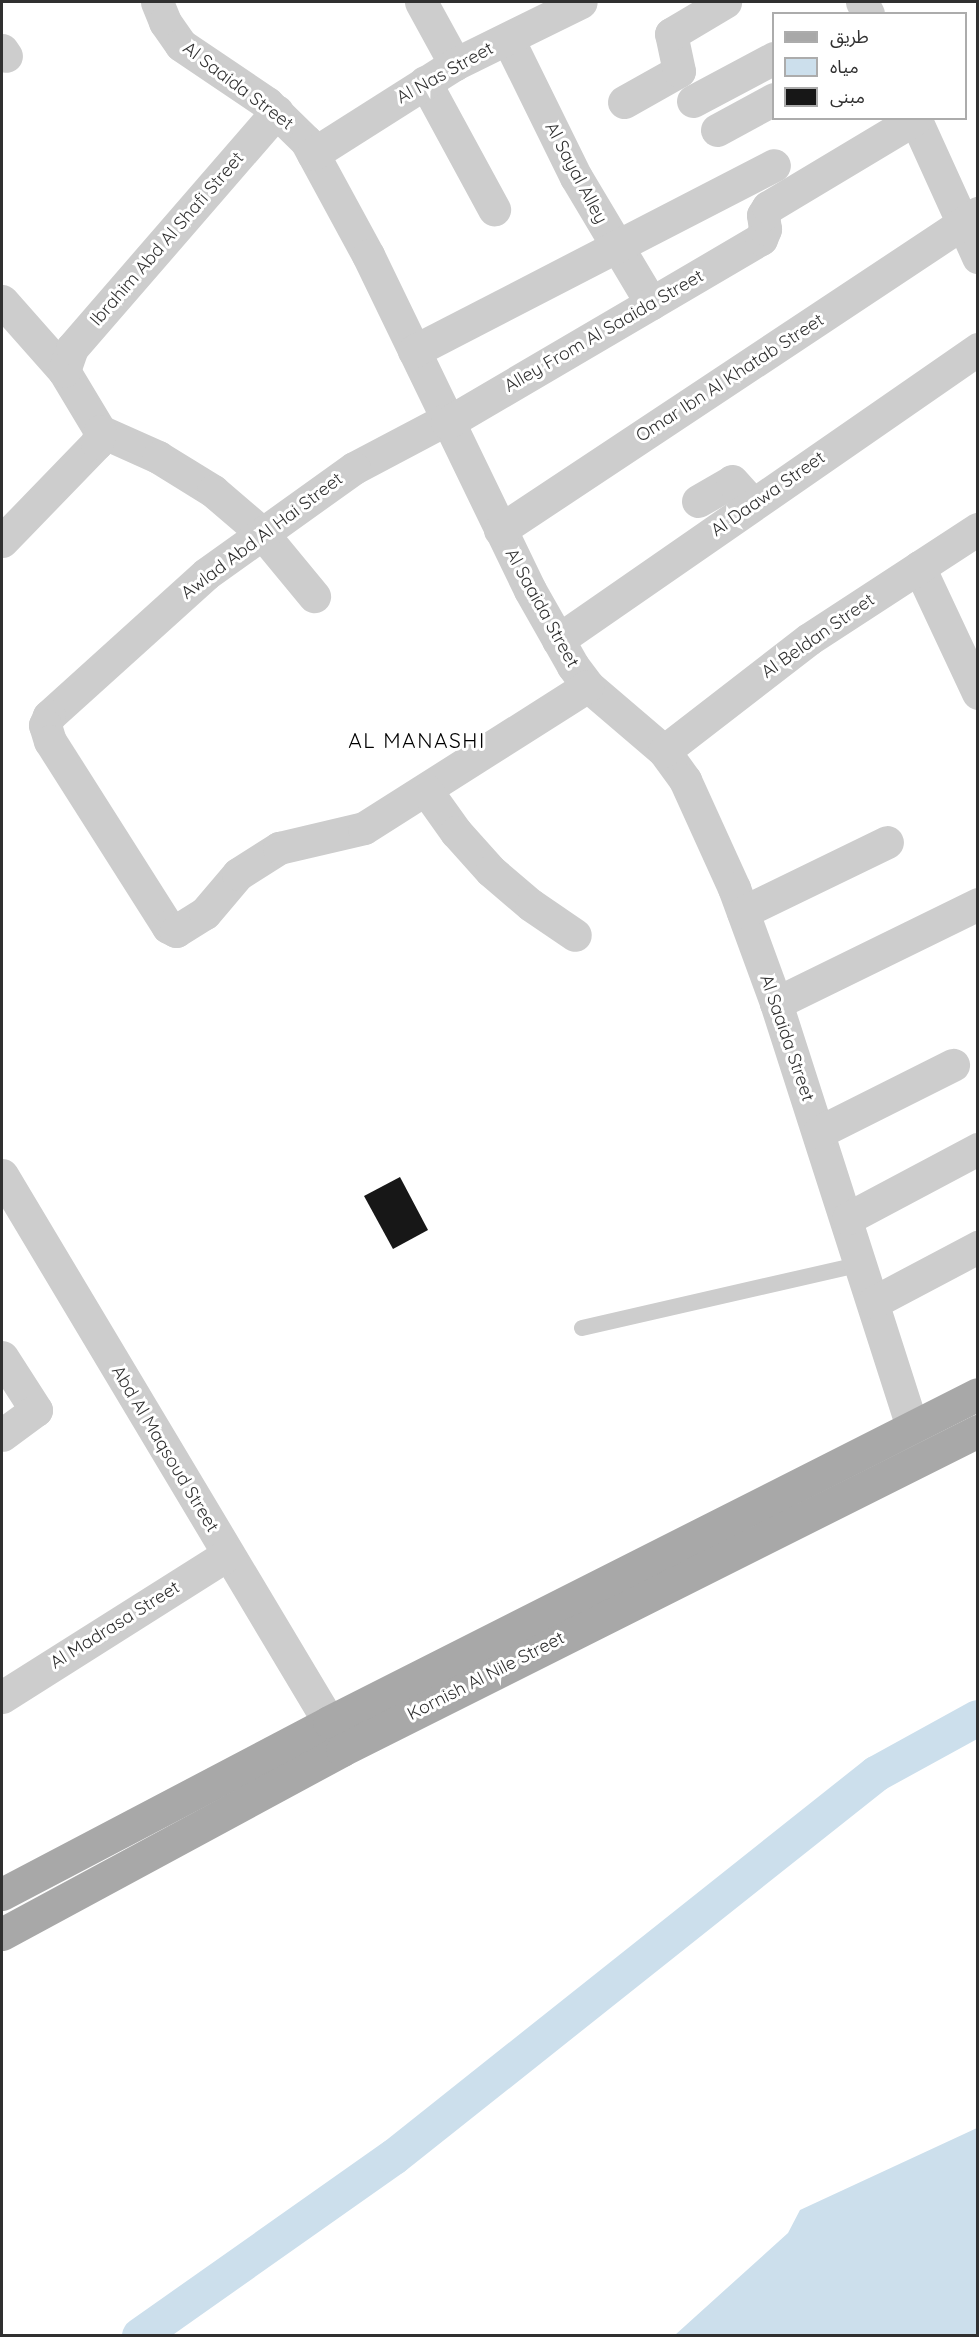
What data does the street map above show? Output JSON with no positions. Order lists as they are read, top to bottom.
{
  "streets": {
    "main road": ["Kornish Al Nile Street"],
    "street": [
      "Al Nas Street",
      "Al Saaida Street",
      "Al Sayal Alley",
      "Ibrahim Abd Al Shafi Street",
      "Alley From Al Saaida Street",
      "Omar Ibn Al Khatab Street",
      "Al Daawa Street",
      "Awlad Abd Al Hai Street",
      "Al Beldan Street",
      "Abd Al Maqsoud Street",
      "Al Madrasa Street"
    ]
  },
  "crossings": [
    ["Al Nas Street", "Al Saaida Street"],
    ["Al Nas Street", "Al Sayal Alley"],
    ["Al Saaida Street", "Ibrahim Abd Al Shafi Street"],
    ["Al Saaida Street", "Alley From Al Saaida Street"],
    ["Al Saaida Street", "Omar Ibn Al Khatab Street"],
    ["Al Saaida Street", "Al Daawa Street"],
    ["Al Saaida Street", "Awlad Abd Al Hai Street"],
    ["Al Saaida Street", "Al Beldan Street"],
    ["Al Saaida Street", "Kornish Al Nile Street"],
    ["Al Sayal Alley", "Alley From Al Saaida Street"],
    ["Alley From Al Saaida Street", "Awlad Abd Al Hai Street"],
    ["Abd Al Maqsoud Street", "Al Madrasa Street"],
    ["Abd Al Maqsoud Street", "Kornish Al Nile Street"]
  ],
  "districts": ["AL MANASHI"],
  "legend": ["طريق", "مياه", "مبنى"]
}
